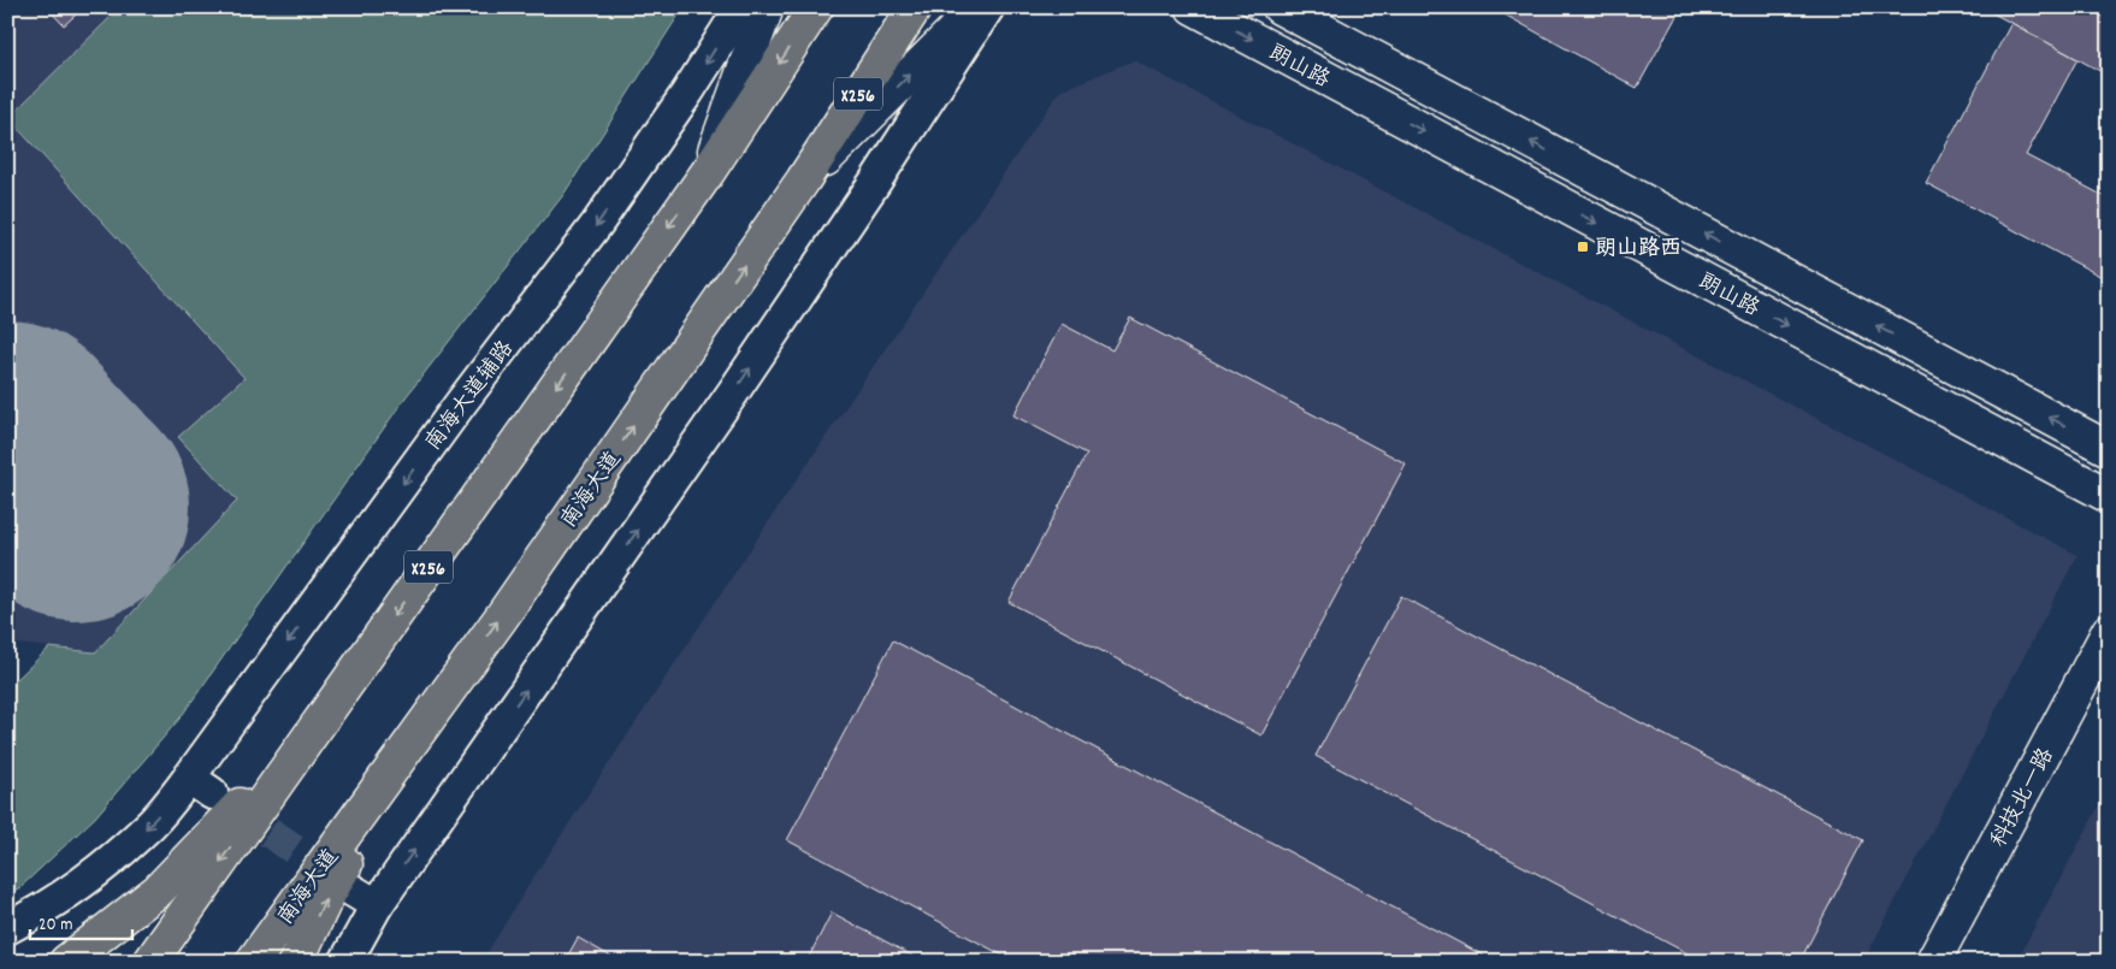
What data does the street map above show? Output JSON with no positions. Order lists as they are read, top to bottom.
{
  "streets": {
    "main road": [
      "朗山路",
      "X256",
      "南海大道",
      "科技北一路"
    ],
    "street": ["南海大道辅路"]
  },
  "places": {
    "transit": ["朗山路西"]
  },
  "scale_bar": "20 m"
}
